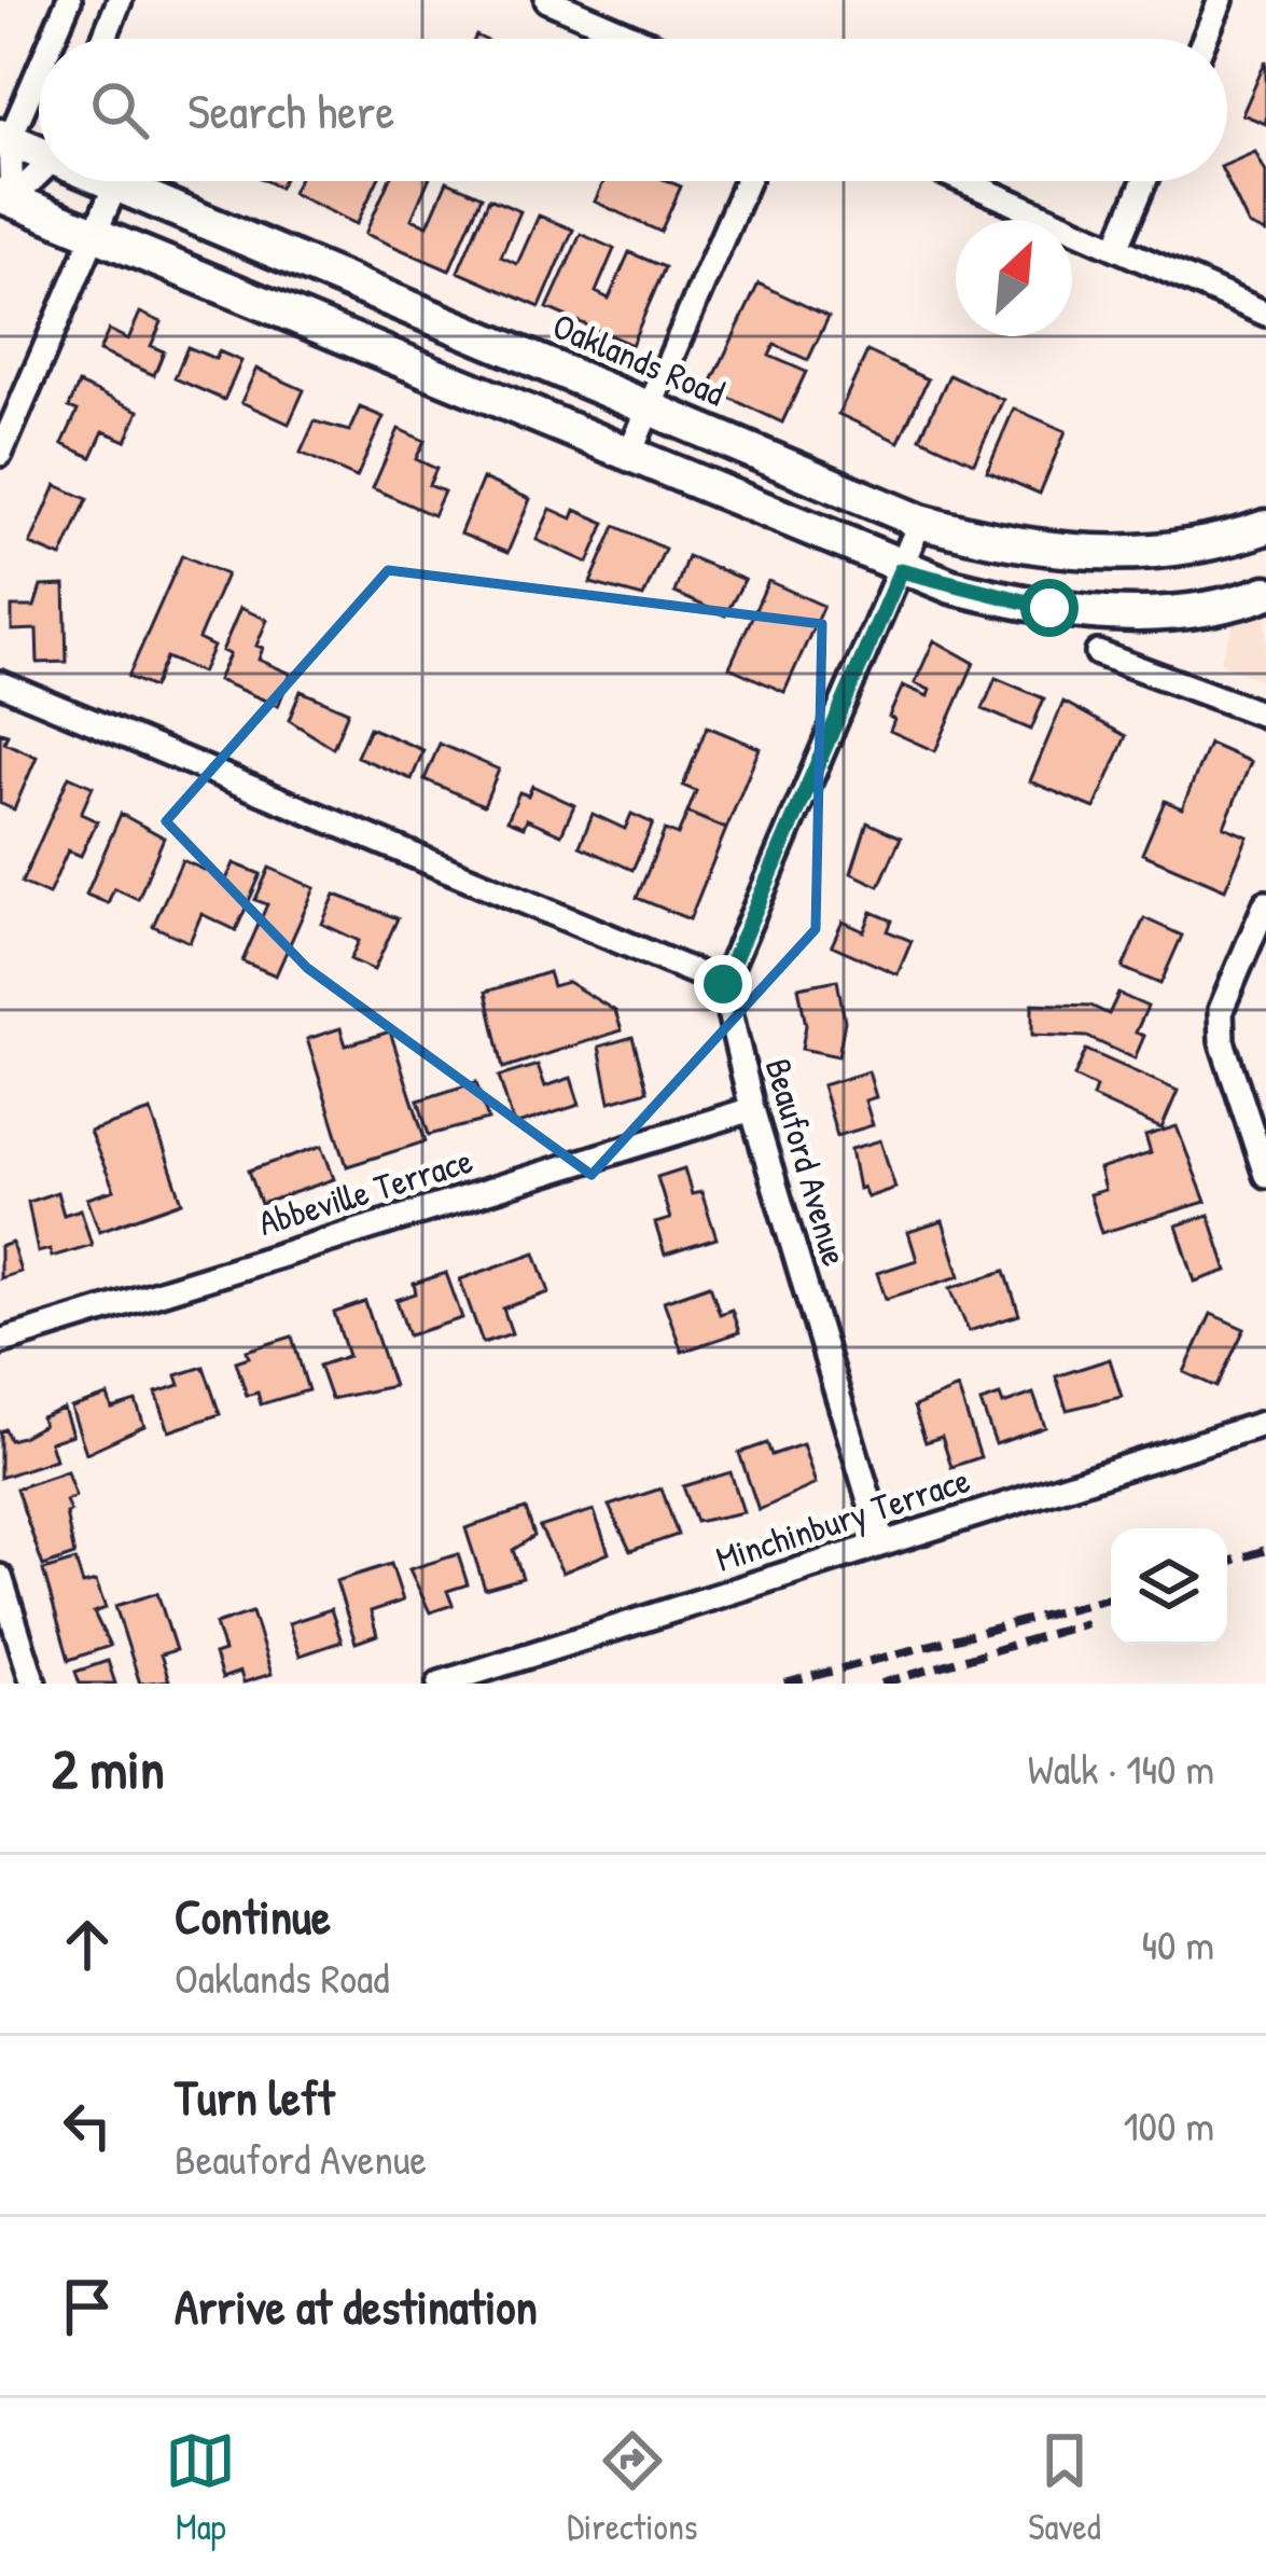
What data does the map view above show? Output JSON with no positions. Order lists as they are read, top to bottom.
{
  "streets": {
    "main road": ["Oaklands Road"],
    "street": ["Beauford Avenue", "Abbeville Terrace", "Minchinbury Terrace"]
  },
  "crossings": [
    ["Beauford Avenue", "Abbeville Terrace"],
    ["Beauford Avenue", "Minchinbury Terrace"]
  ],
  "north": "top right",
  "page": {
    "search": "Search here",
    "heading": ["2 min", "Walk · 140 m"],
    "list": [
      ["Continue", "Oaklands Road", "40 m"],
      ["Turn left", "Beauford Avenue", "100 m"],
      "Arrive at destination"
    ],
    "nav": ["Map", "Directions", "Saved"]
  }
}
